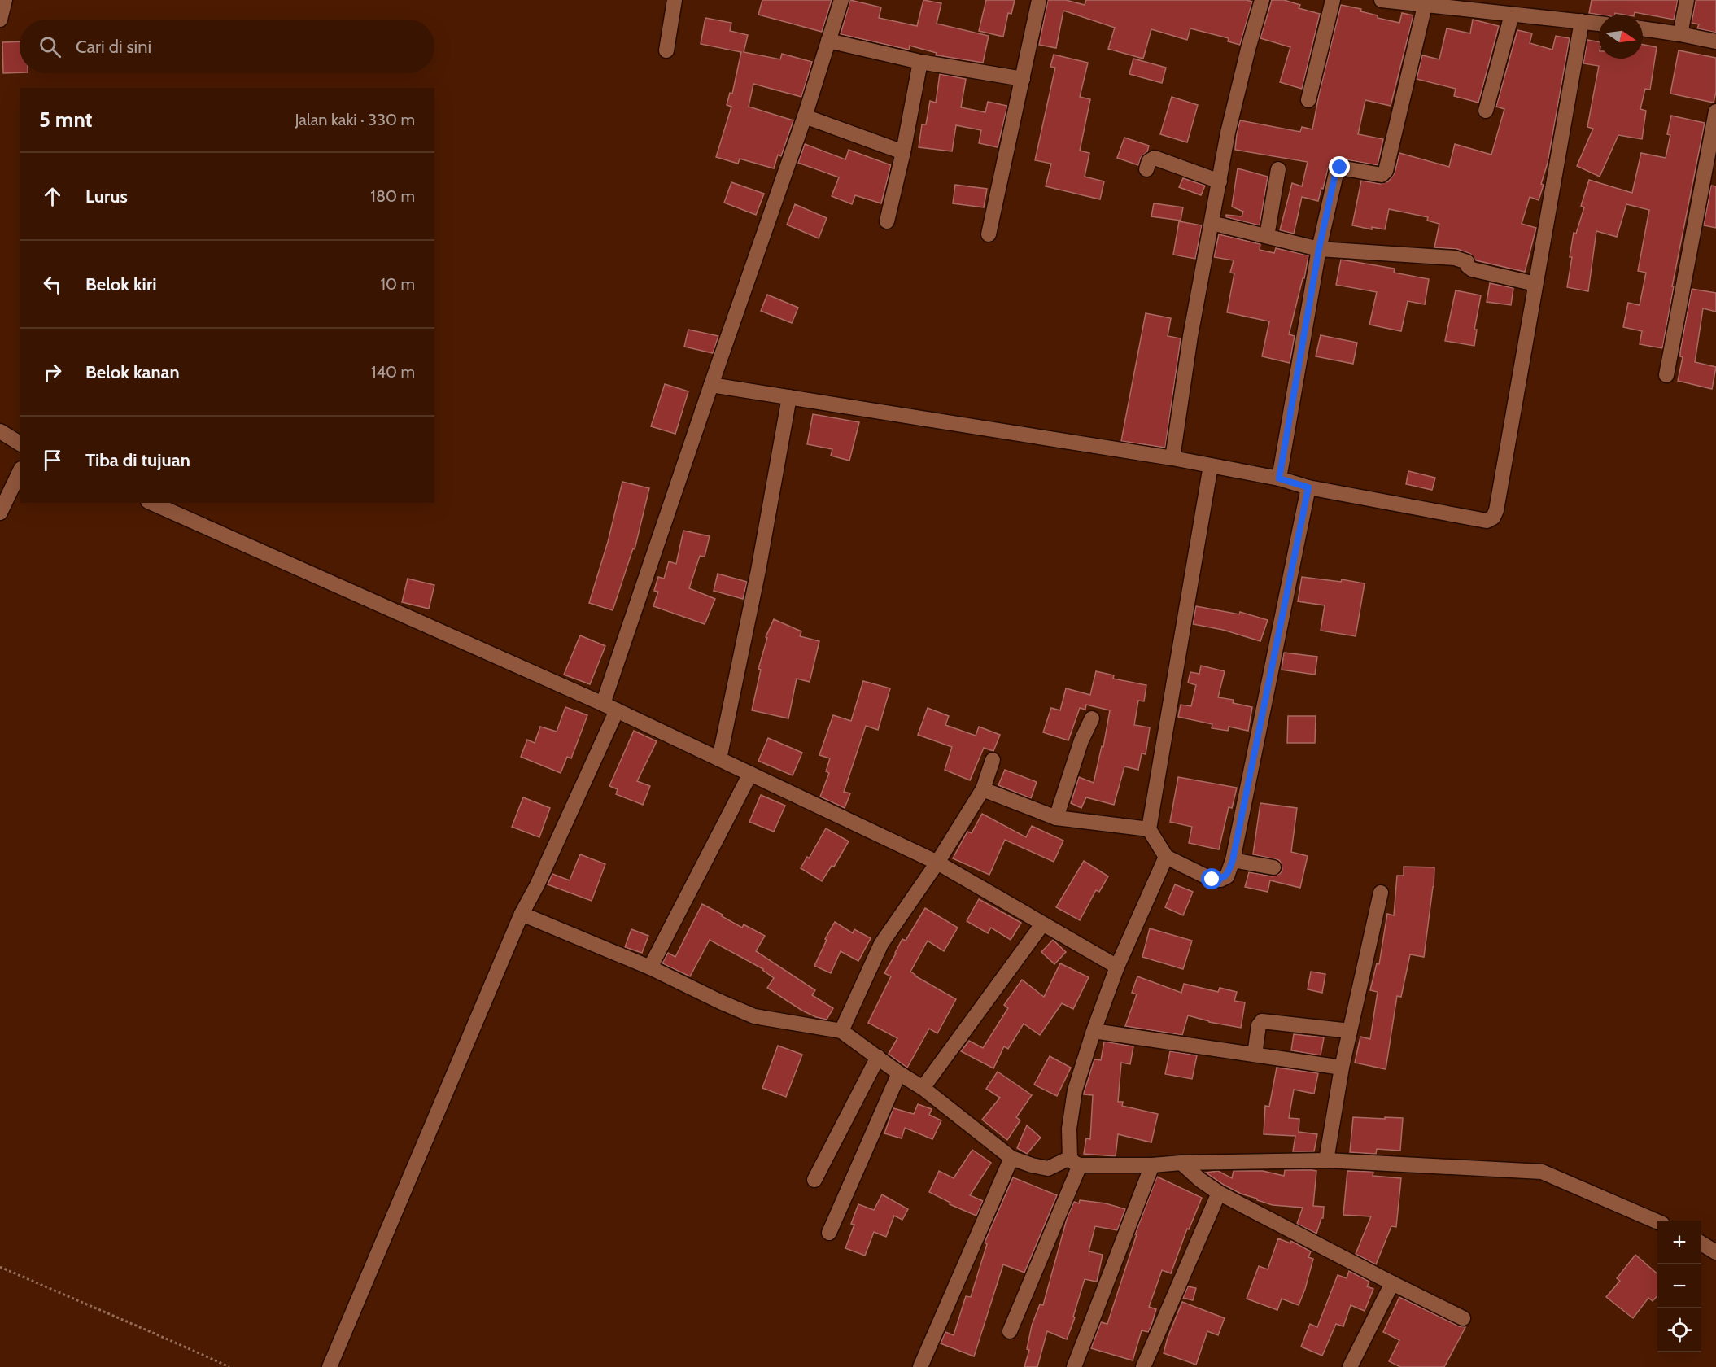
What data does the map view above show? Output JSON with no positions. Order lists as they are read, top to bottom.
{
  "north": "right",
  "page": {
    "search": "Cari di sini",
    "heading": ["5 mnt", "Jalan kaki · 330 m"],
    "list": [
      ["Lurus", "180 m"],
      ["Belok kiri", "10 m"],
      ["Belok kanan", "140 m"],
      "Tiba di tujuan"
    ],
    "map_buttons": ["+", "−"]
  }
}
